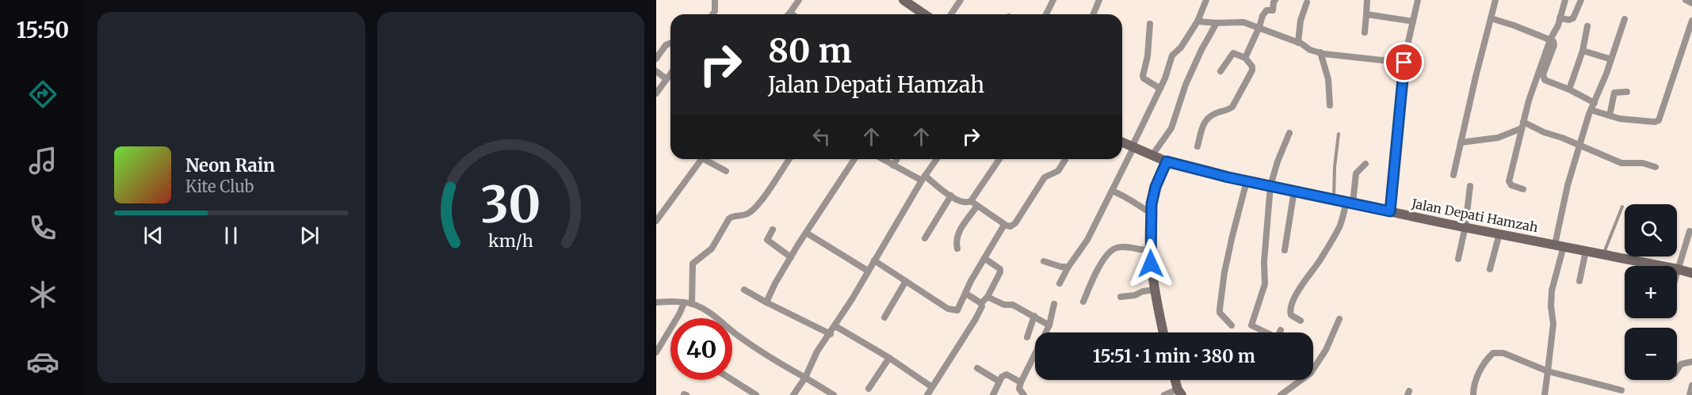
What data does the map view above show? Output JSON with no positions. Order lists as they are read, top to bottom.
{
  "streets": {
    "main road": ["Jalan Depati Hamzah"]
  },
  "page": {
    "tabs": "15:50",
    "turn": ["80 m", "Jalan Depati Hamzah"],
    "song": ["Neon Rain", "Kite Club"],
    "map_buttons": ["+", "−"],
    "limit": "40",
    "trip": "15:51 · 1 min · 380 m",
    "gauge": ["30", "km/h"]
  }
}
